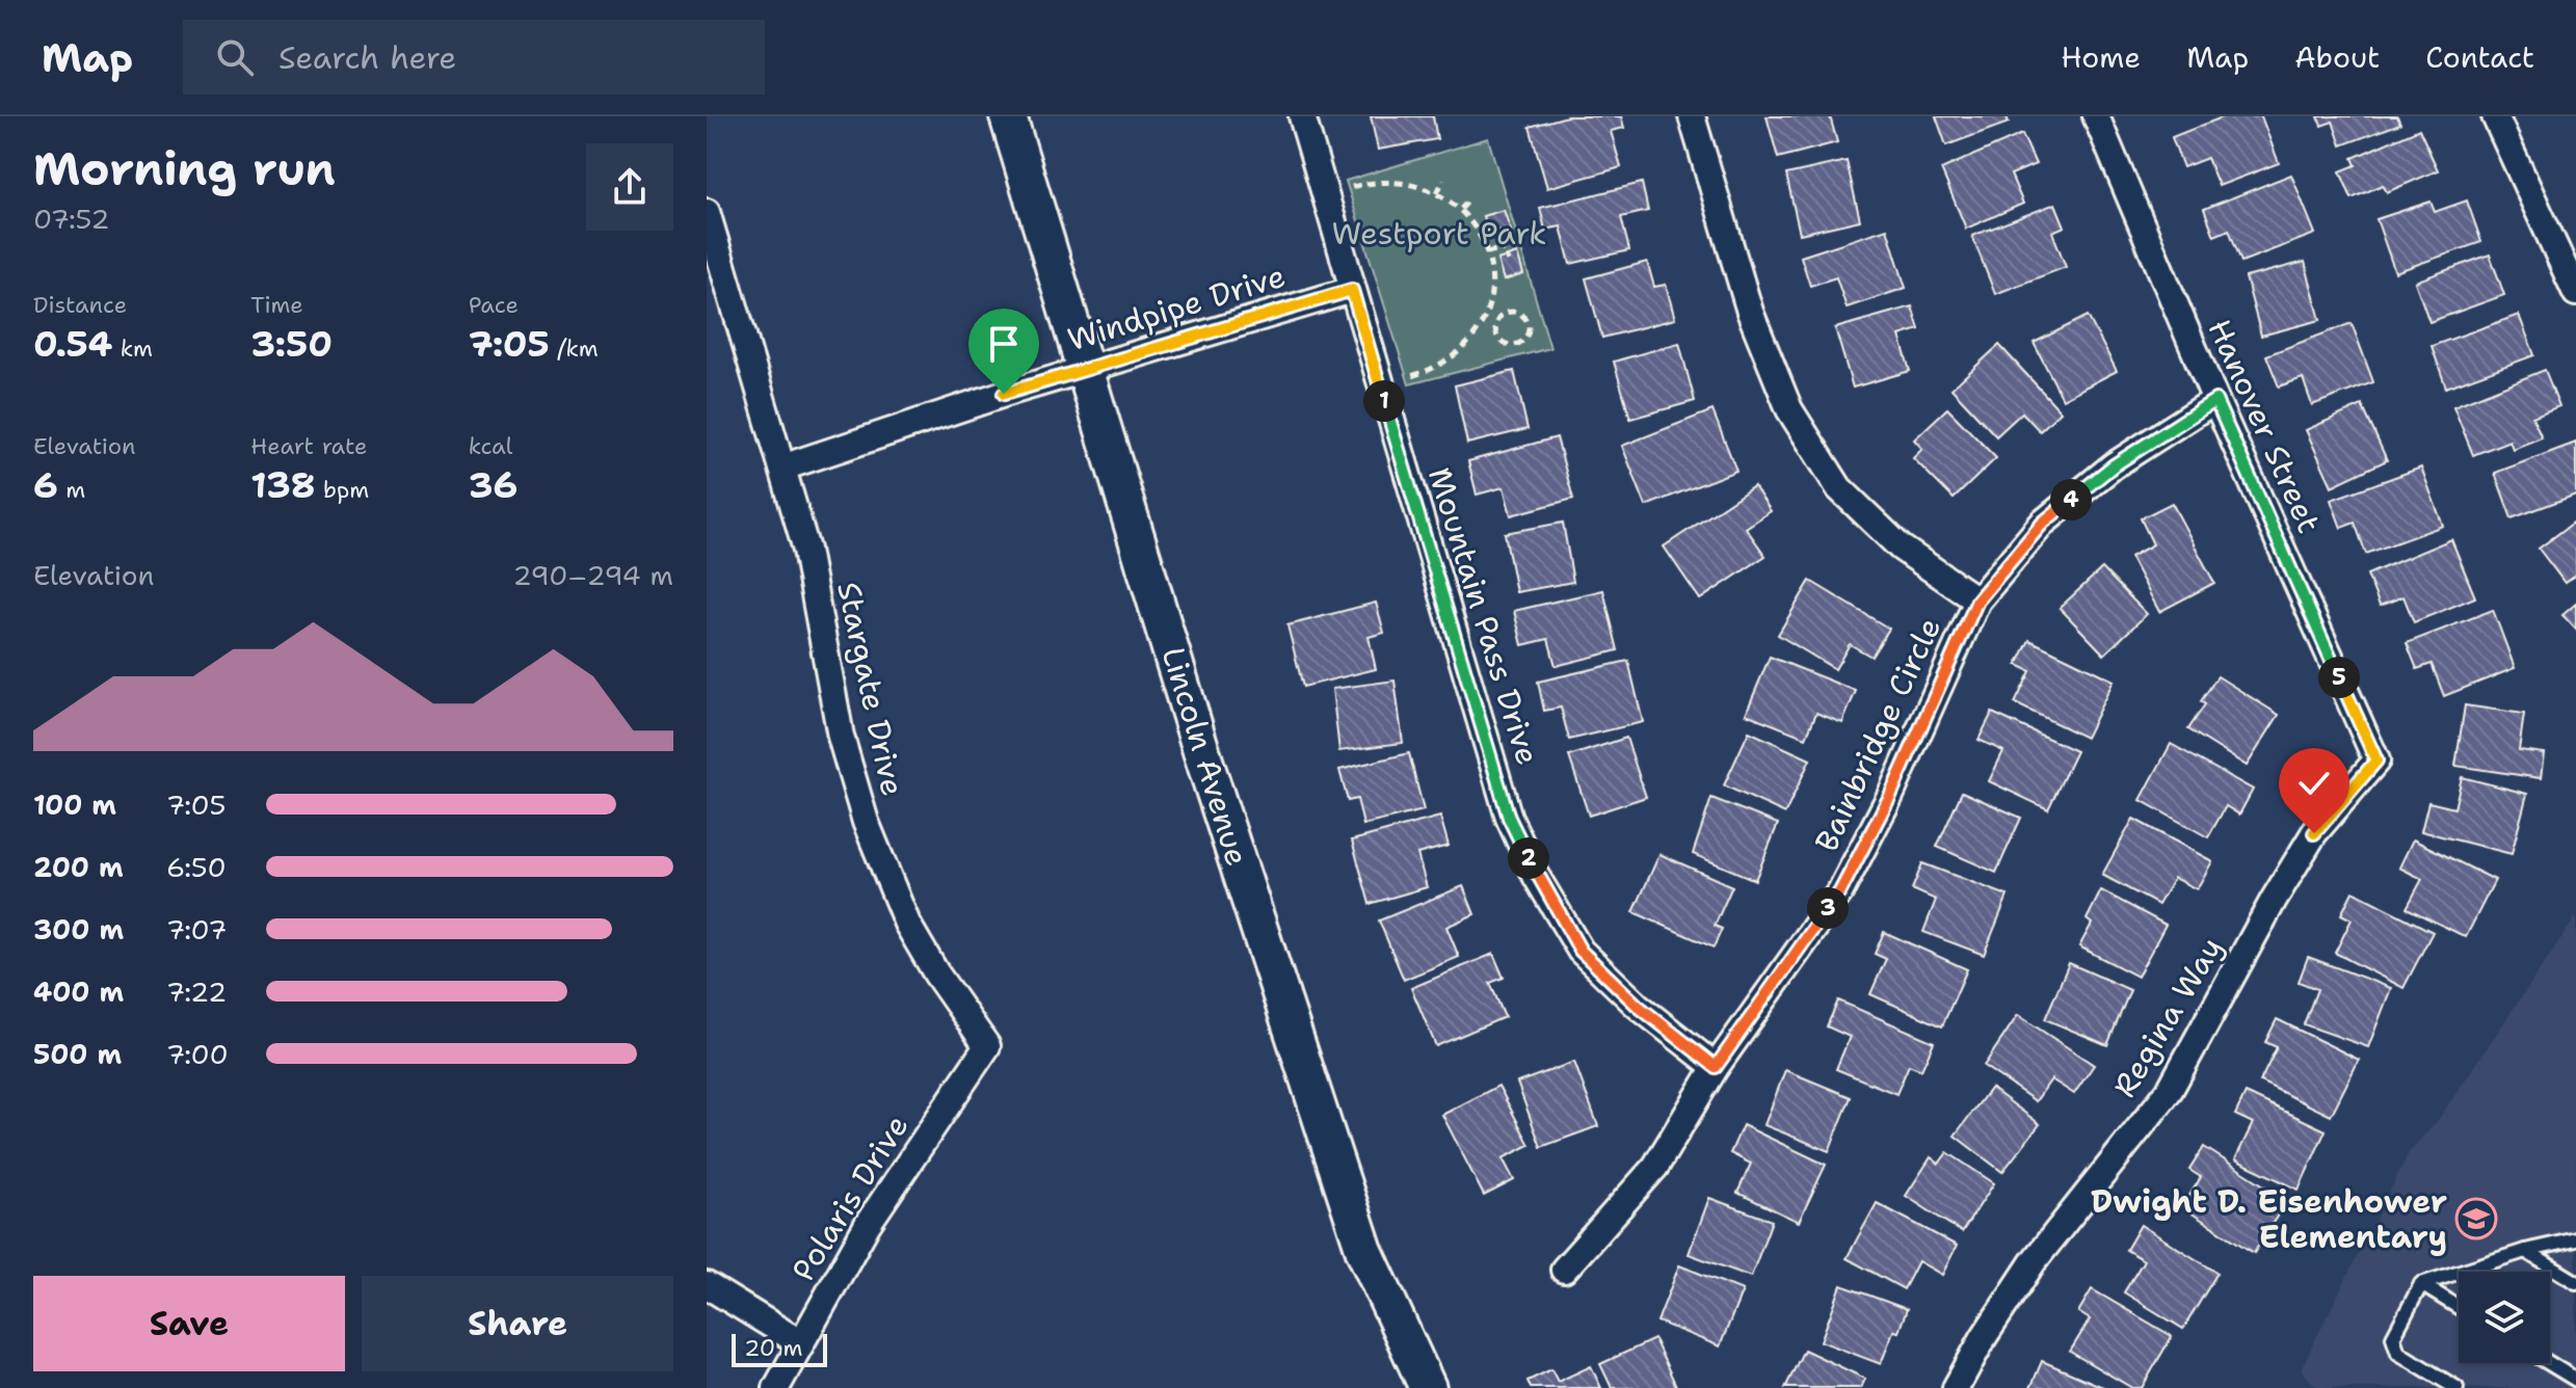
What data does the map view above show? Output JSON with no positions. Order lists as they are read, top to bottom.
{
  "streets": {
    "main road": ["Lincoln Avenue"],
    "street": [
      "Windpipe Drive",
      "Hanover Street",
      "Mountain Pass Drive",
      "Stargate Drive",
      "Bainbridge Circle",
      "Regina Way",
      "Polaris Drive"
    ]
  },
  "crossings": [
    ["Windpipe Drive", "Mountain Pass Drive"],
    ["Windpipe Drive", "Stargate Drive"],
    ["Windpipe Drive", "Lincoln Avenue"],
    ["Hanover Street", "Bainbridge Circle"],
    ["Hanover Street", "Regina Way"],
    ["Mountain Pass Drive", "Bainbridge Circle"],
    ["Stargate Drive", "Polaris Drive"]
  ],
  "parks": ["Westport Park"],
  "places": {
    "school or university": ["Dwight D. Eisenhower Elementary"]
  },
  "scale_bar": "20 m",
  "page": {
    "header": "Map",
    "search": "Search here",
    "nav": [
      "Home",
      "Map",
      "About",
      "Contact"
    ],
    "heading": ["Morning run", "07:52"],
    "stats": [
      ["Distance", "0.54 km"],
      ["Time", "3:50"],
      ["Pace", "7:05 /km"],
      ["Elevation", "6 m"],
      ["Heart rate", "138 bpm"],
      ["kcal", "36"]
    ],
    "pins": [
      "1",
      "4",
      "5",
      "2",
      "3"
    ],
    "chart": ["Elevation", "290–294 m"],
    "list": [
      {
        "name": "100 m",
        "note": "7:05"
      },
      {
        "name": "200 m",
        "note": "6:50"
      },
      {
        "name": "300 m",
        "note": "7:07"
      },
      {
        "name": "400 m",
        "note": "7:22"
      },
      {
        "name": "500 m",
        "note": "7:00"
      }
    ],
    "buttons": ["Save", "Share"],
    "scale": "20 m"
  }
}
